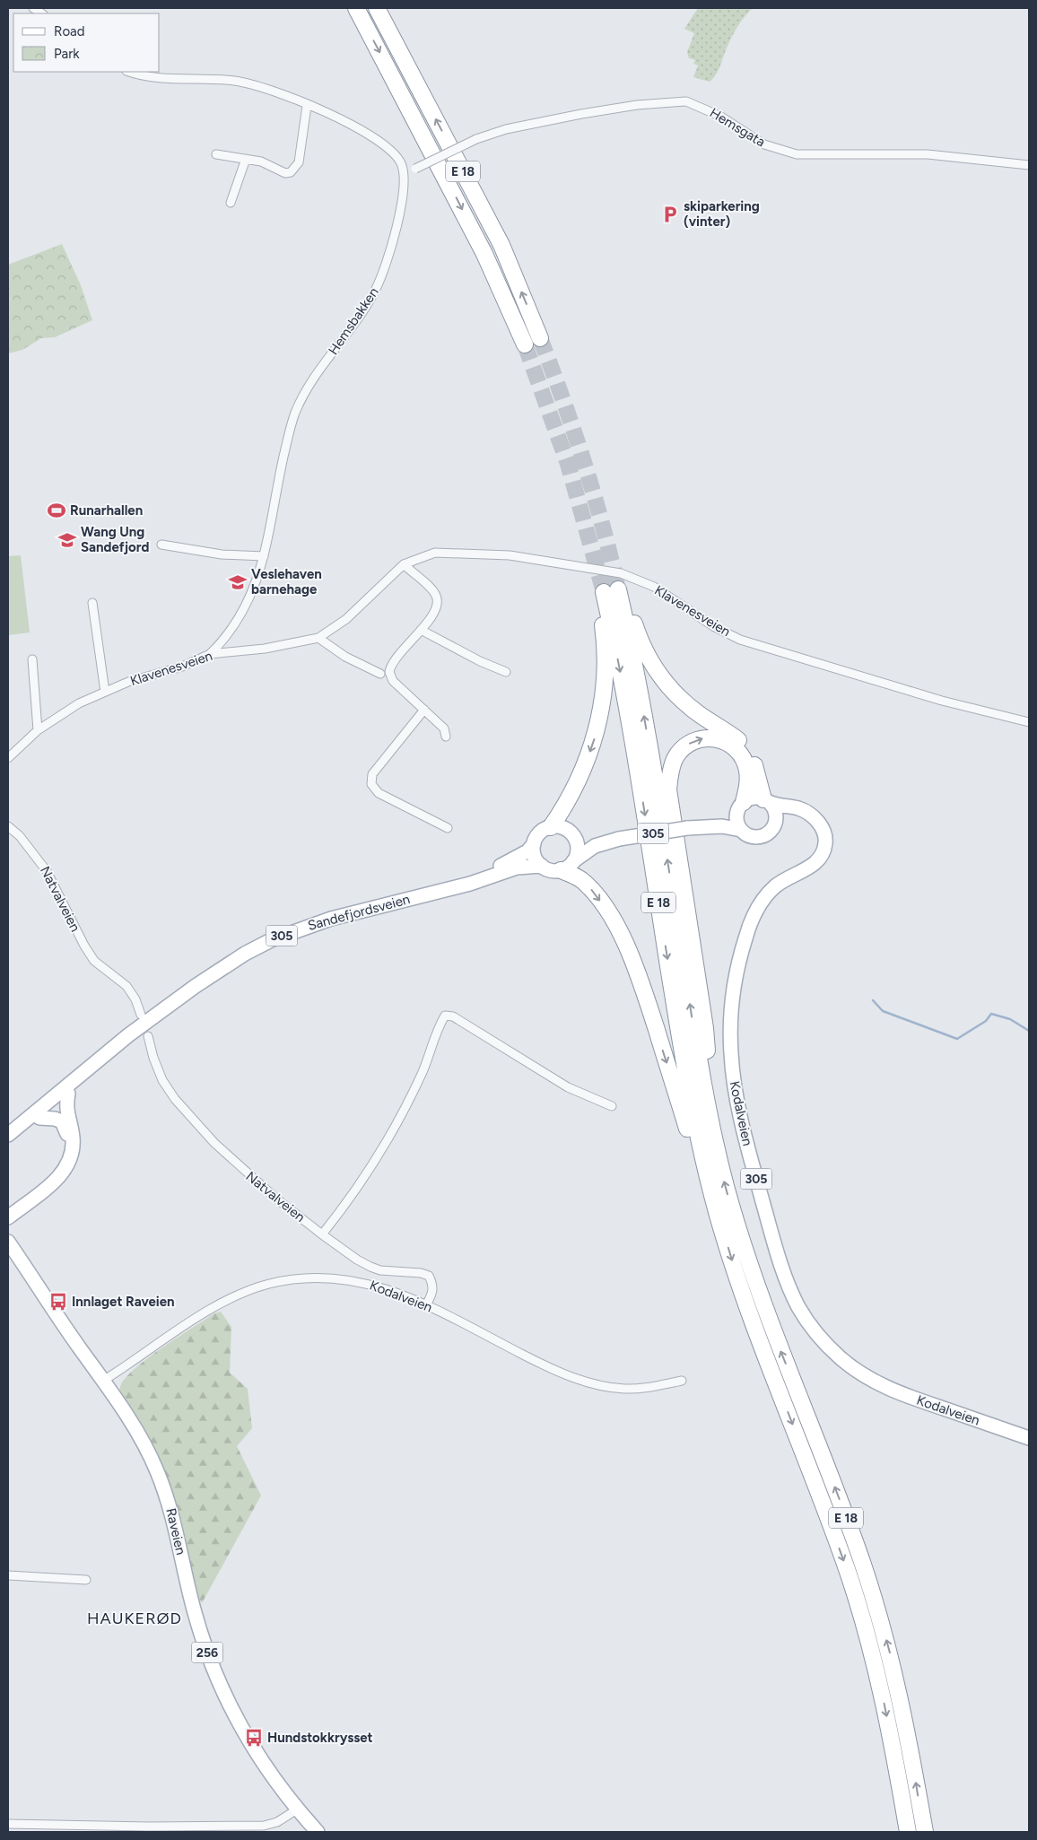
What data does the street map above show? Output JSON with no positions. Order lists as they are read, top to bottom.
{
  "streets": {
    "highway": ["E 18"],
    "main road": [
      "305",
      "Sandefjordsveien",
      "Kodalveien",
      "Raveien",
      "256"
    ],
    "street": [
      "Hemsgata",
      "Hemsbakken",
      "Klavenesveien",
      "Natvalveien"
    ]
  },
  "crossings": [
    ["Hemsgata", "Hemsbakken"],
    ["E 18", "305"],
    ["Hemsbakken", "Klavenesveien"],
    ["305", "Sandefjordsveien"],
    ["305", "Kodalveien"],
    ["Natvalveien", "Kodalveien"],
    ["Kodalveien", "Raveien"]
  ],
  "districts": ["HAUKERØD"],
  "places": {
    "parking": ["skiparkering (vinter)"],
    "sports": ["Runarhallen"],
    "school or university": ["Wang Ung Sandefjord", "Veslehaven barnehage"],
    "bus stop": ["Innlaget Raveien", "Hundstokkrysset"]
  },
  "legend": ["Road", "Park"]
}
